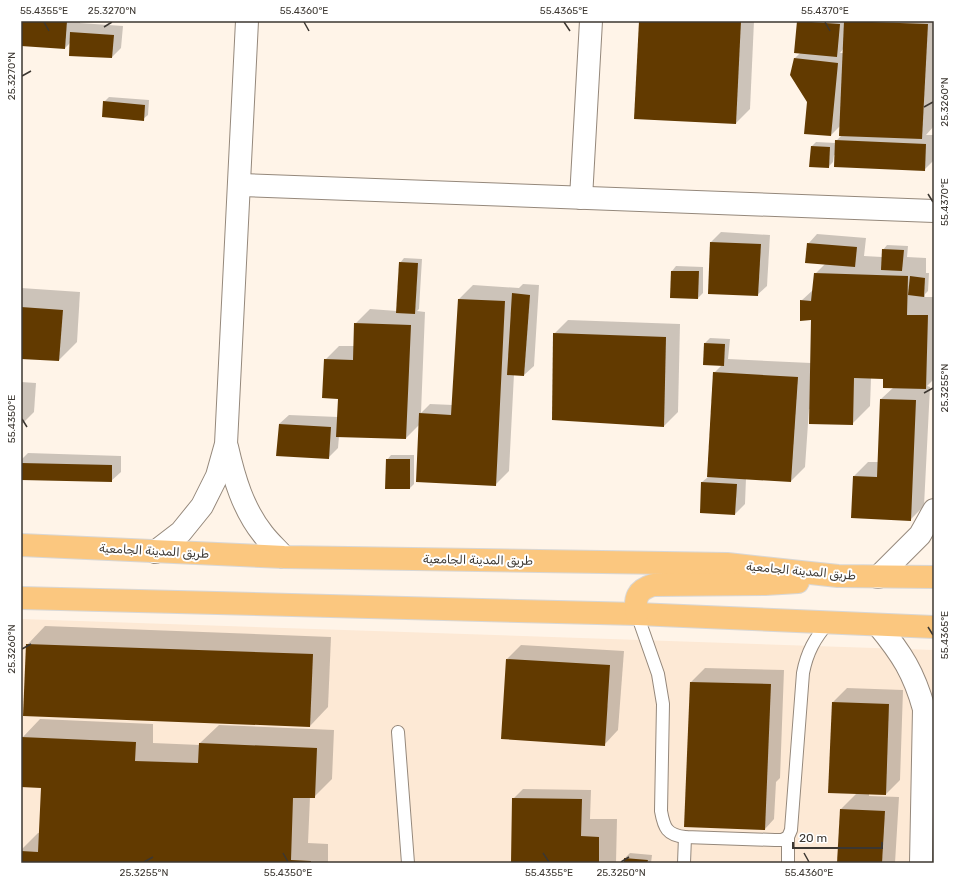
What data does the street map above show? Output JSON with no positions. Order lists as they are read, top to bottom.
{
  "streets": {
    "main road": ["طريق المدينة الجامعية"]
  },
  "scale_bar": "20 m",
  "coordinates": [
    "55.4355°E",
    "25.3270°N",
    "55.4360°E",
    "55.4365°E",
    "55.4370°E",
    "25.3260°N",
    "25.3255°N",
    "55.4350°E",
    "25.3250°N"
  ]
}
